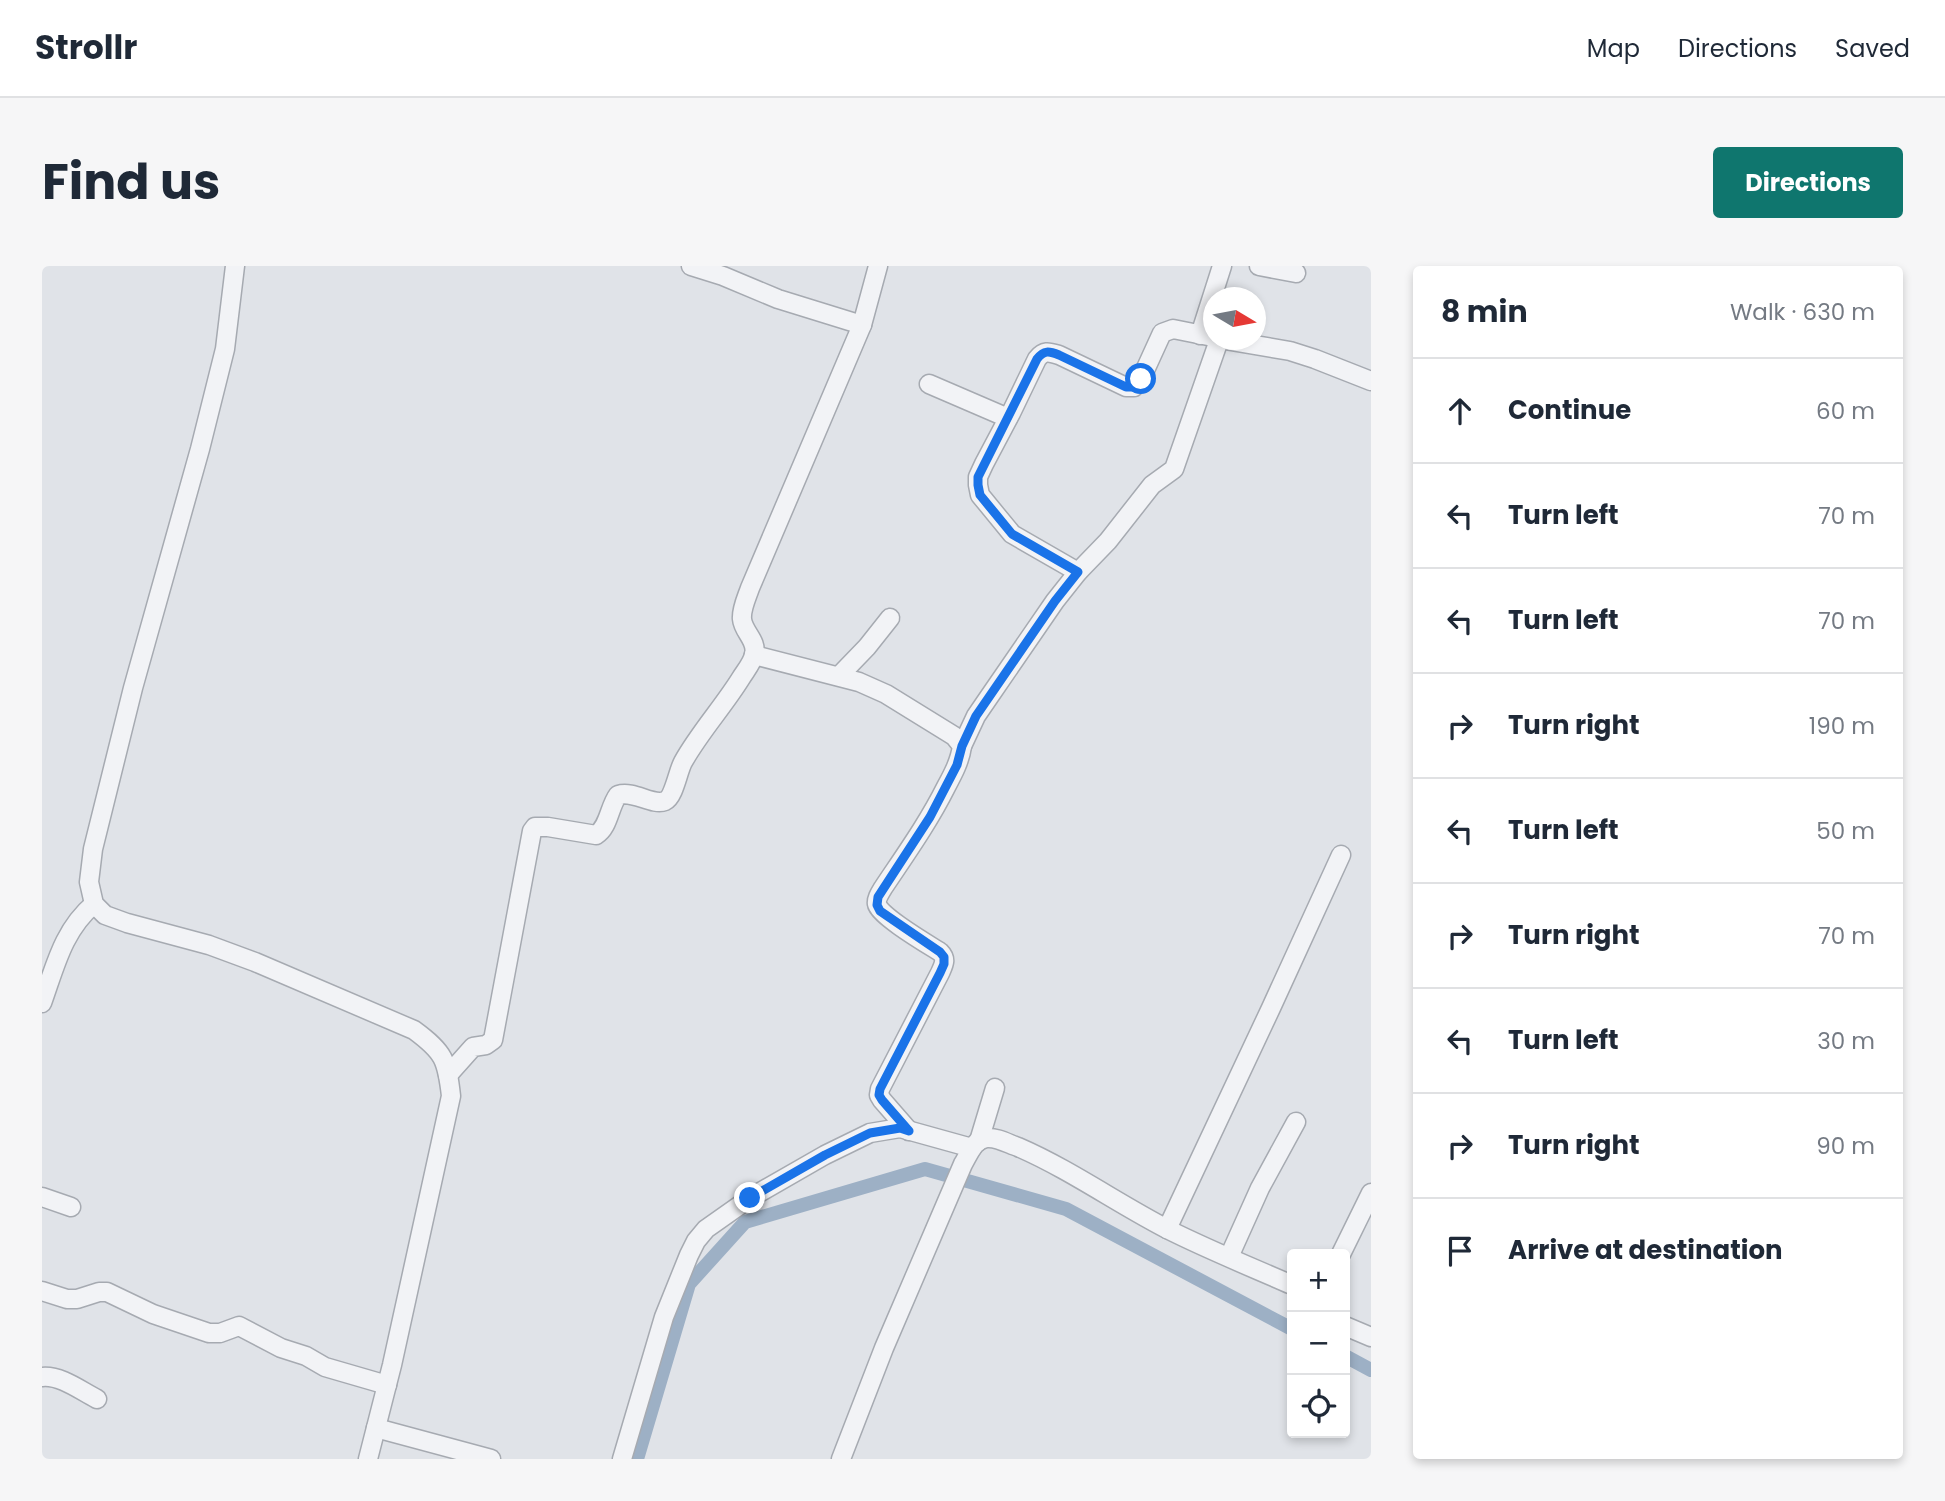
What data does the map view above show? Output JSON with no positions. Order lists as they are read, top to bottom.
{
  "north": "right",
  "page": {
    "header": "Strollr",
    "nav": ["Map", "Directions", "Saved"],
    "title": "Find us",
    "buttons": "Directions",
    "heading": ["8 min", "Walk · 630 m"],
    "list": [
      ["Continue", "60 m"],
      ["Turn left", "70 m"],
      ["Turn left", "70 m"],
      ["Turn right", "190 m"],
      ["Turn left", "50 m"],
      ["Turn right", "70 m"],
      ["Turn left", "30 m"],
      ["Turn right", "90 m"],
      "Arrive at destination"
    ],
    "map_buttons": ["+", "−"]
  }
}
